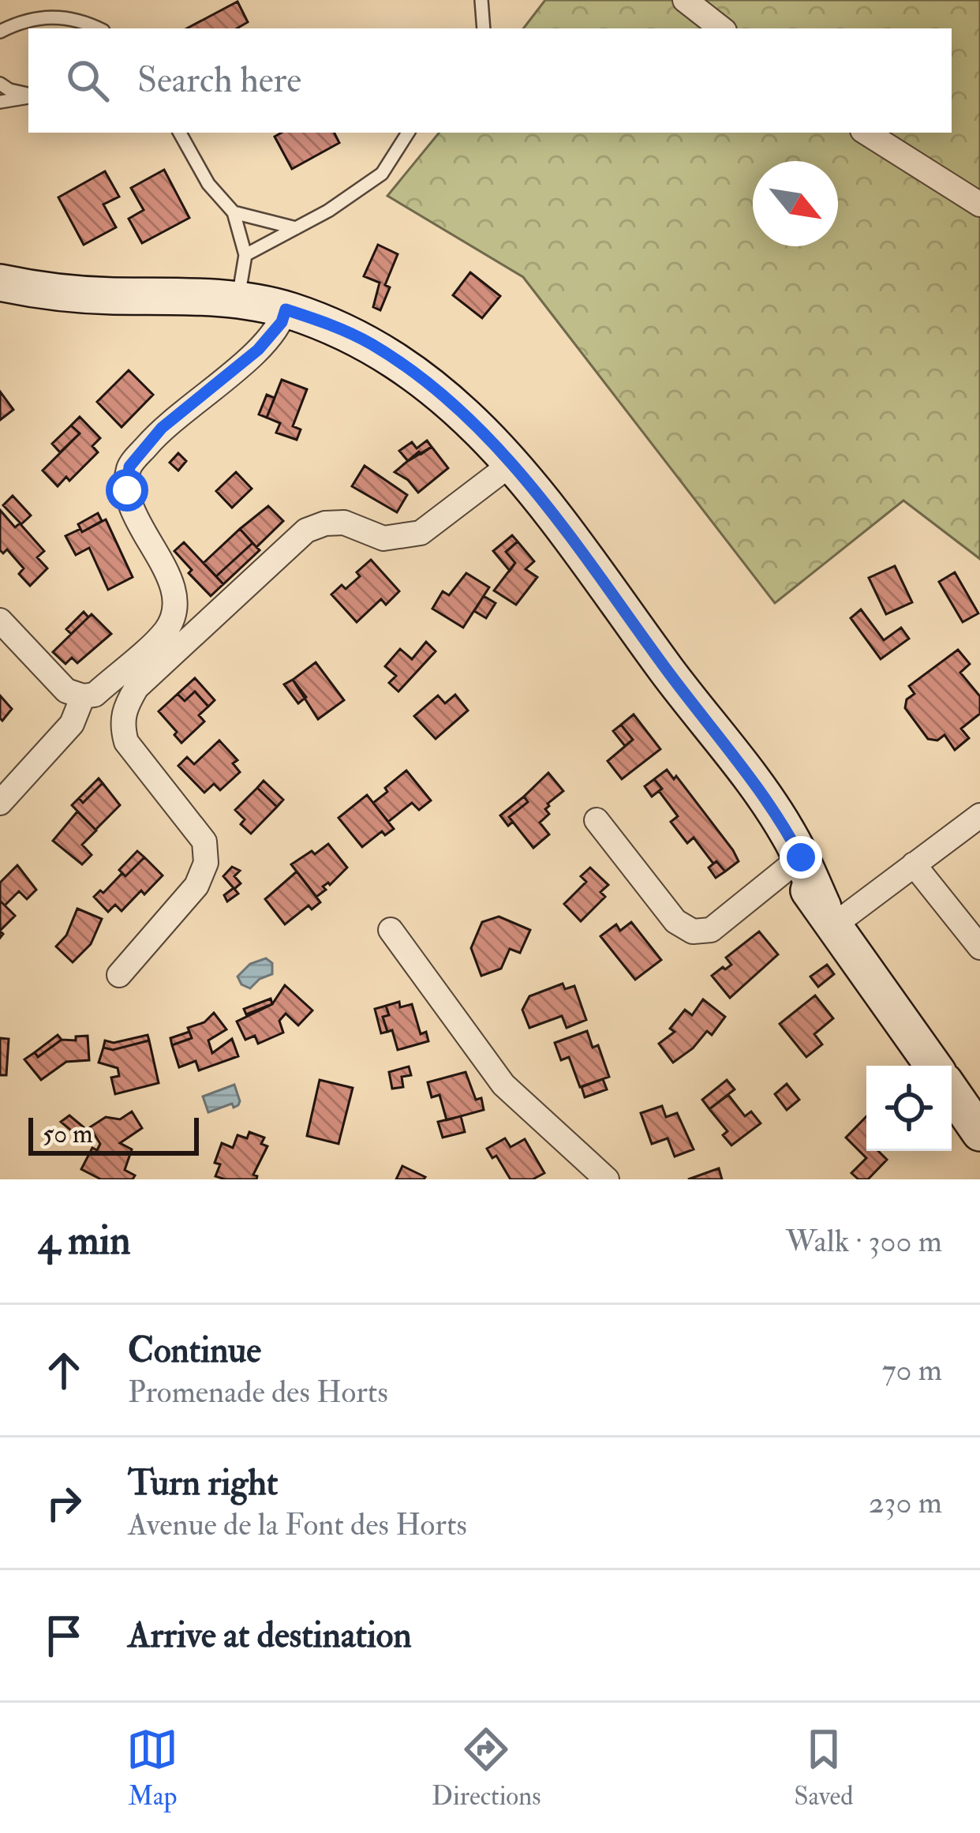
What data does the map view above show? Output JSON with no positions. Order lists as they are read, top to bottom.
{
  "scale_bar": "50 m",
  "north": "bottom right",
  "page": {
    "search": "Search here",
    "scale": "50 m",
    "heading": ["4 min", "Walk · 300 m"],
    "list": [
      ["Continue", "Promenade des Horts", "70 m"],
      ["Turn right", "Avenue de la Font des Horts", "230 m"],
      "Arrive at destination"
    ],
    "nav": ["Map", "Directions", "Saved"]
  }
}
